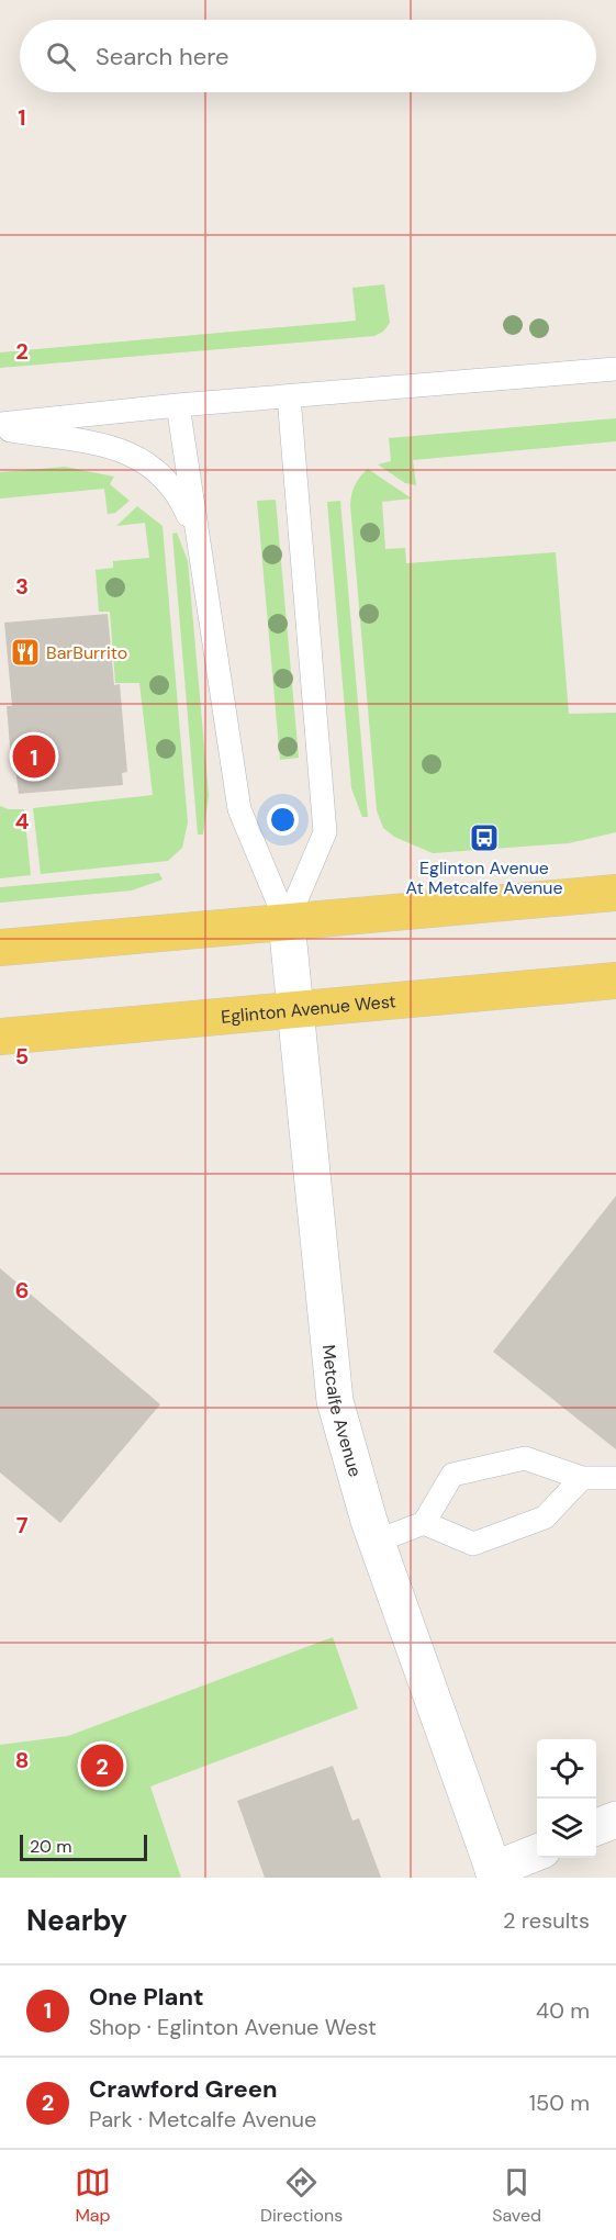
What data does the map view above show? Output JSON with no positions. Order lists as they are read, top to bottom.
{
  "streets": {
    "main road": ["Eglinton Avenue West"],
    "street": ["Metcalfe Avenue"]
  },
  "crossings": [
    ["Eglinton Avenue West", "Metcalfe Avenue"]
  ],
  "places": {
    "restaurant": ["BarBurrito"],
    "bus stop": ["Eglinton Avenue At Metcalfe Avenue"]
  },
  "scale_bar": "20 m",
  "page": {
    "search": "Search here",
    "pins": ["1", "2"],
    "scale": "20 m",
    "heading": ["Nearby", "2 results"],
    "list": [
      {
        "mark": "1",
        "name": "One Plant",
        "note": "Shop · Eglinton Avenue West",
        "value": "40 m"
      },
      {
        "mark": "2",
        "name": "Crawford Green",
        "note": "Park · Metcalfe Avenue",
        "value": "150 m"
      }
    ],
    "nav": ["Map", "Directions", "Saved"]
  },
  "grid": {
    "rows": [
      "1",
      "2",
      "3",
      "4",
      "5",
      "6",
      "7",
      "8"
    ]
  }
}
